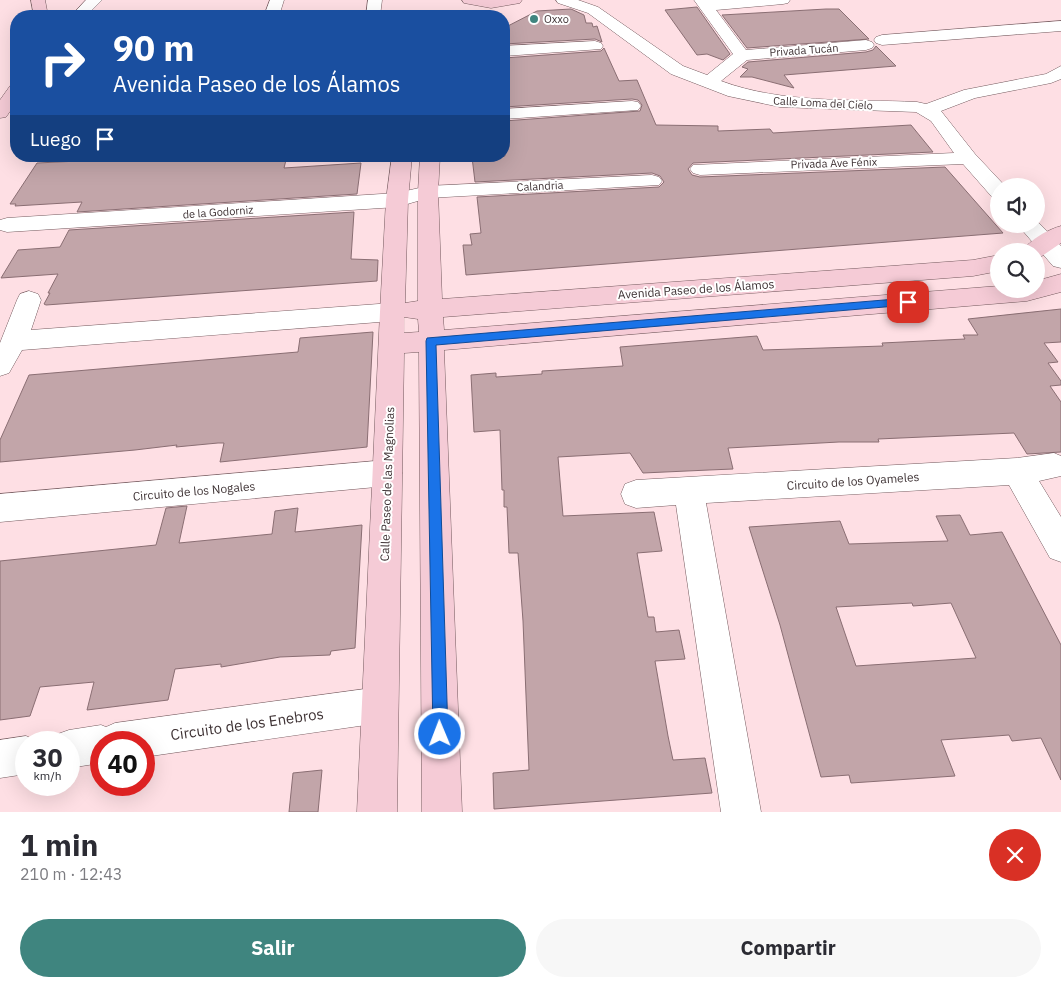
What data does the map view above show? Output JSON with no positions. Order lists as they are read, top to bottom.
{
  "streets": {
    "street": [
      "Privada Tucán",
      "Calle Loma del Cielo",
      "Privada Ave Fénix",
      "Calandria",
      "de la Godorniz",
      "Avenida Paseo de los Álamos",
      "Circuito de los Oyameles",
      "Calle Paseo de las Magnolias",
      "Circuito de los Nogales",
      "Circuito de los Enebros"
    ]
  },
  "crossings": [
    ["Calandria", "de la Godorniz"],
    ["de la Godorniz", "Calle Paseo de las Magnolias"],
    ["Avenida Paseo de los Álamos", "Calle Paseo de las Magnolias"],
    ["Calle Paseo de las Magnolias", "Circuito de los Nogales"],
    ["Calle Paseo de las Magnolias", "Circuito de los Enebros"]
  ],
  "places": ["Oxxo"],
  "page": {
    "turn": ["90 m", "Avenida Paseo de los Álamos"],
    "then": "Luego",
    "speed": "30 km/h",
    "limit": "40",
    "heading": ["1 min", "210 m · 12:43"],
    "buttons": ["Salir", "Compartir"]
  }
}
